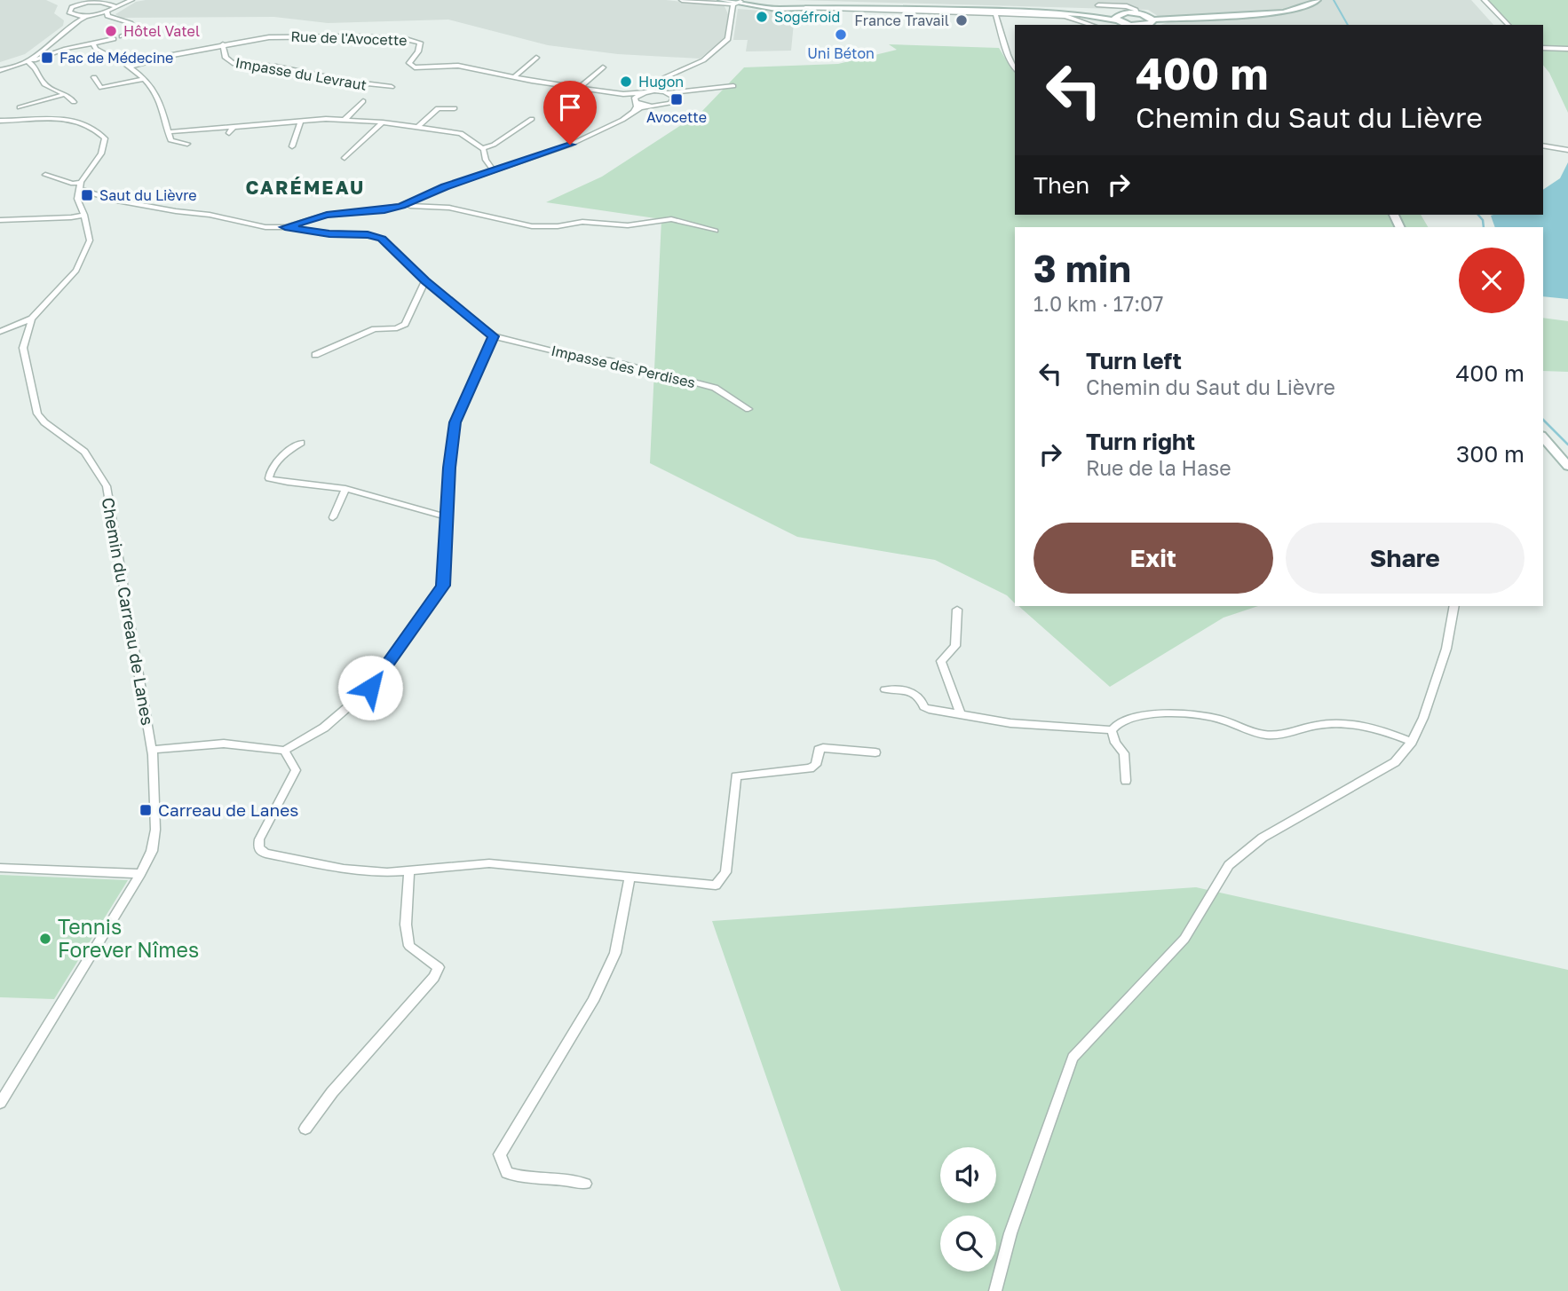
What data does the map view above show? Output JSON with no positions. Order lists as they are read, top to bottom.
{
  "streets": {
    "street": [
      "Rue de l'Avocette",
      "Impasse du Levraut",
      "Impasse des Perdises",
      "Chemin du Carreau de Lanes"
    ]
  },
  "crossings": [
    ["Rue de l'Avocette", "Impasse du Levraut"]
  ],
  "districts": ["CARÉMEAU"],
  "places": {
    "other": [
      "Sogéfroid",
      "France Travail",
      "Hôtel Vatel",
      "Uni Béton",
      "Hugon",
      "Tennis Forever Nîmes"
    ],
    "transit": [
      "Fac de Médecine",
      "Avocette",
      "Saut du Lièvre",
      "Carreau de Lanes"
    ]
  },
  "page": {
    "turn": ["400 m", "Chemin du Saut du Lièvre"],
    "then": "Then",
    "heading": ["3 min", "1.0 km · 17:07"],
    "list": [
      {
        "name": "Turn left",
        "note": "Chemin du Saut du Lièvre",
        "value": "400 m"
      },
      {
        "name": "Turn right",
        "note": "Rue de la Hase",
        "value": "300 m"
      }
    ],
    "buttons": ["Exit", "Share"]
  }
}
